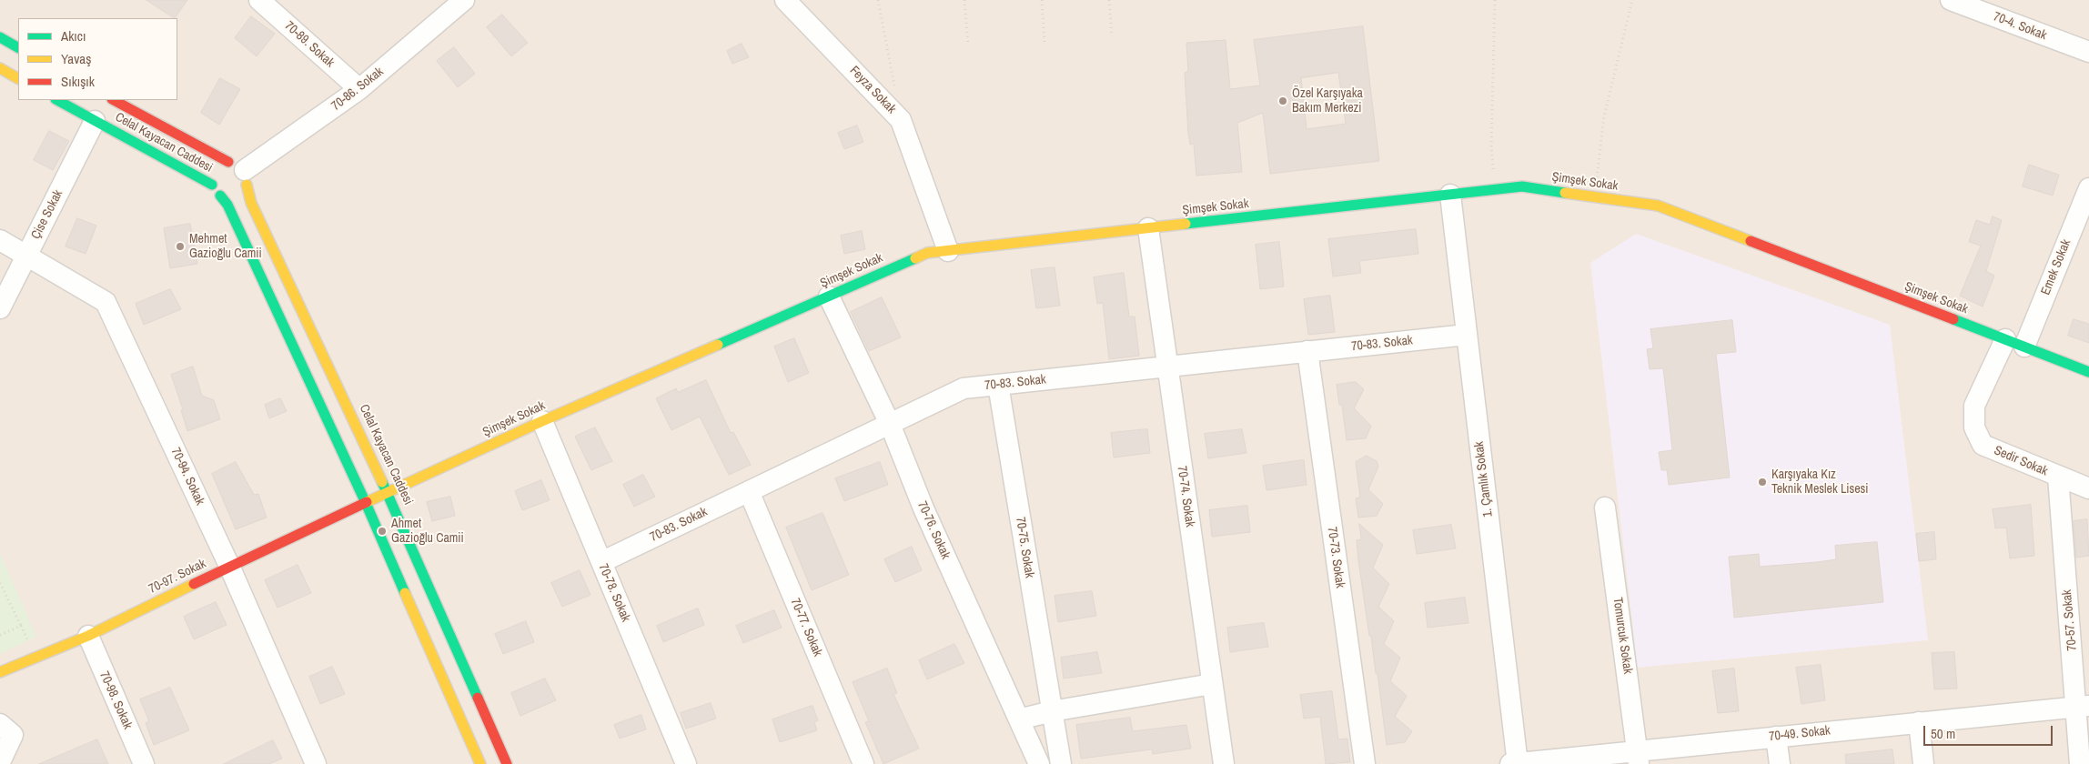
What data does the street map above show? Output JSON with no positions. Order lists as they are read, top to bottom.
{
  "streets": {
    "street": [
      "70-4. Sokak",
      "70-89. Sokak",
      "70-86. Sokak",
      "Feyza Sokak",
      "Celal Kayacan Caddesi",
      "Şimşek Sokak",
      "Çise Sokak",
      "Emek Sokak",
      "70-83. Sokak",
      "Sedir Sokak",
      "70-94. Sokak",
      "1. Çamlık Sokak",
      "70-74. Sokak",
      "70-76. Sokak",
      "70-75. Sokak",
      "70-73. Sokak",
      "70-97. Sokak",
      "70-78. Sokak",
      "70-57. Sokak",
      "70-77. Sokak",
      "Tomurcuk Sokak",
      "70-98. Sokak",
      "70-49. Sokak"
    ]
  },
  "crossings": [
    ["70-89. Sokak", "70-86. Sokak"],
    ["70-86. Sokak", "Celal Kayacan Caddesi"],
    ["Feyza Sokak", "Şimşek Sokak"],
    ["Celal Kayacan Caddesi", "Şimşek Sokak"],
    ["Celal Kayacan Caddesi", "Çise Sokak"],
    ["Şimşek Sokak", "Emek Sokak"],
    ["Şimşek Sokak", "Sedir Sokak"],
    ["Şimşek Sokak", "1. Çamlık Sokak"],
    ["Şimşek Sokak", "70-74. Sokak"],
    ["Şimşek Sokak", "70-76. Sokak"],
    ["Şimşek Sokak", "70-97. Sokak"],
    ["Şimşek Sokak", "70-78. Sokak"],
    ["Çise Sokak", "70-94. Sokak"],
    ["70-83. Sokak", "1. Çamlık Sokak"],
    ["70-83. Sokak", "70-74. Sokak"],
    ["70-83. Sokak", "70-76. Sokak"],
    ["70-83. Sokak", "70-75. Sokak"],
    ["70-83. Sokak", "70-73. Sokak"],
    ["70-83. Sokak", "70-78. Sokak"],
    ["70-83. Sokak", "70-77. Sokak"],
    ["Sedir Sokak", "70-57. Sokak"],
    ["70-94. Sokak", "70-97. Sokak"],
    ["1. Çamlık Sokak", "70-49. Sokak"],
    ["70-97. Sokak", "70-98. Sokak"],
    ["70-57. Sokak", "70-49. Sokak"],
    ["Tomurcuk Sokak", "70-49. Sokak"]
  ],
  "places": [
    "Özel Karşıyaka Bakım Merkezi",
    "Mehmet Gazioğlu Camii",
    "Karşıyaka Kız Teknik Meslek Lisesi",
    "Ahmet Gazioğlu Camii"
  ],
  "legend": ["Akıcı", "Yavaş", "Sıkışık"],
  "scale_bar": "50 m"
}
